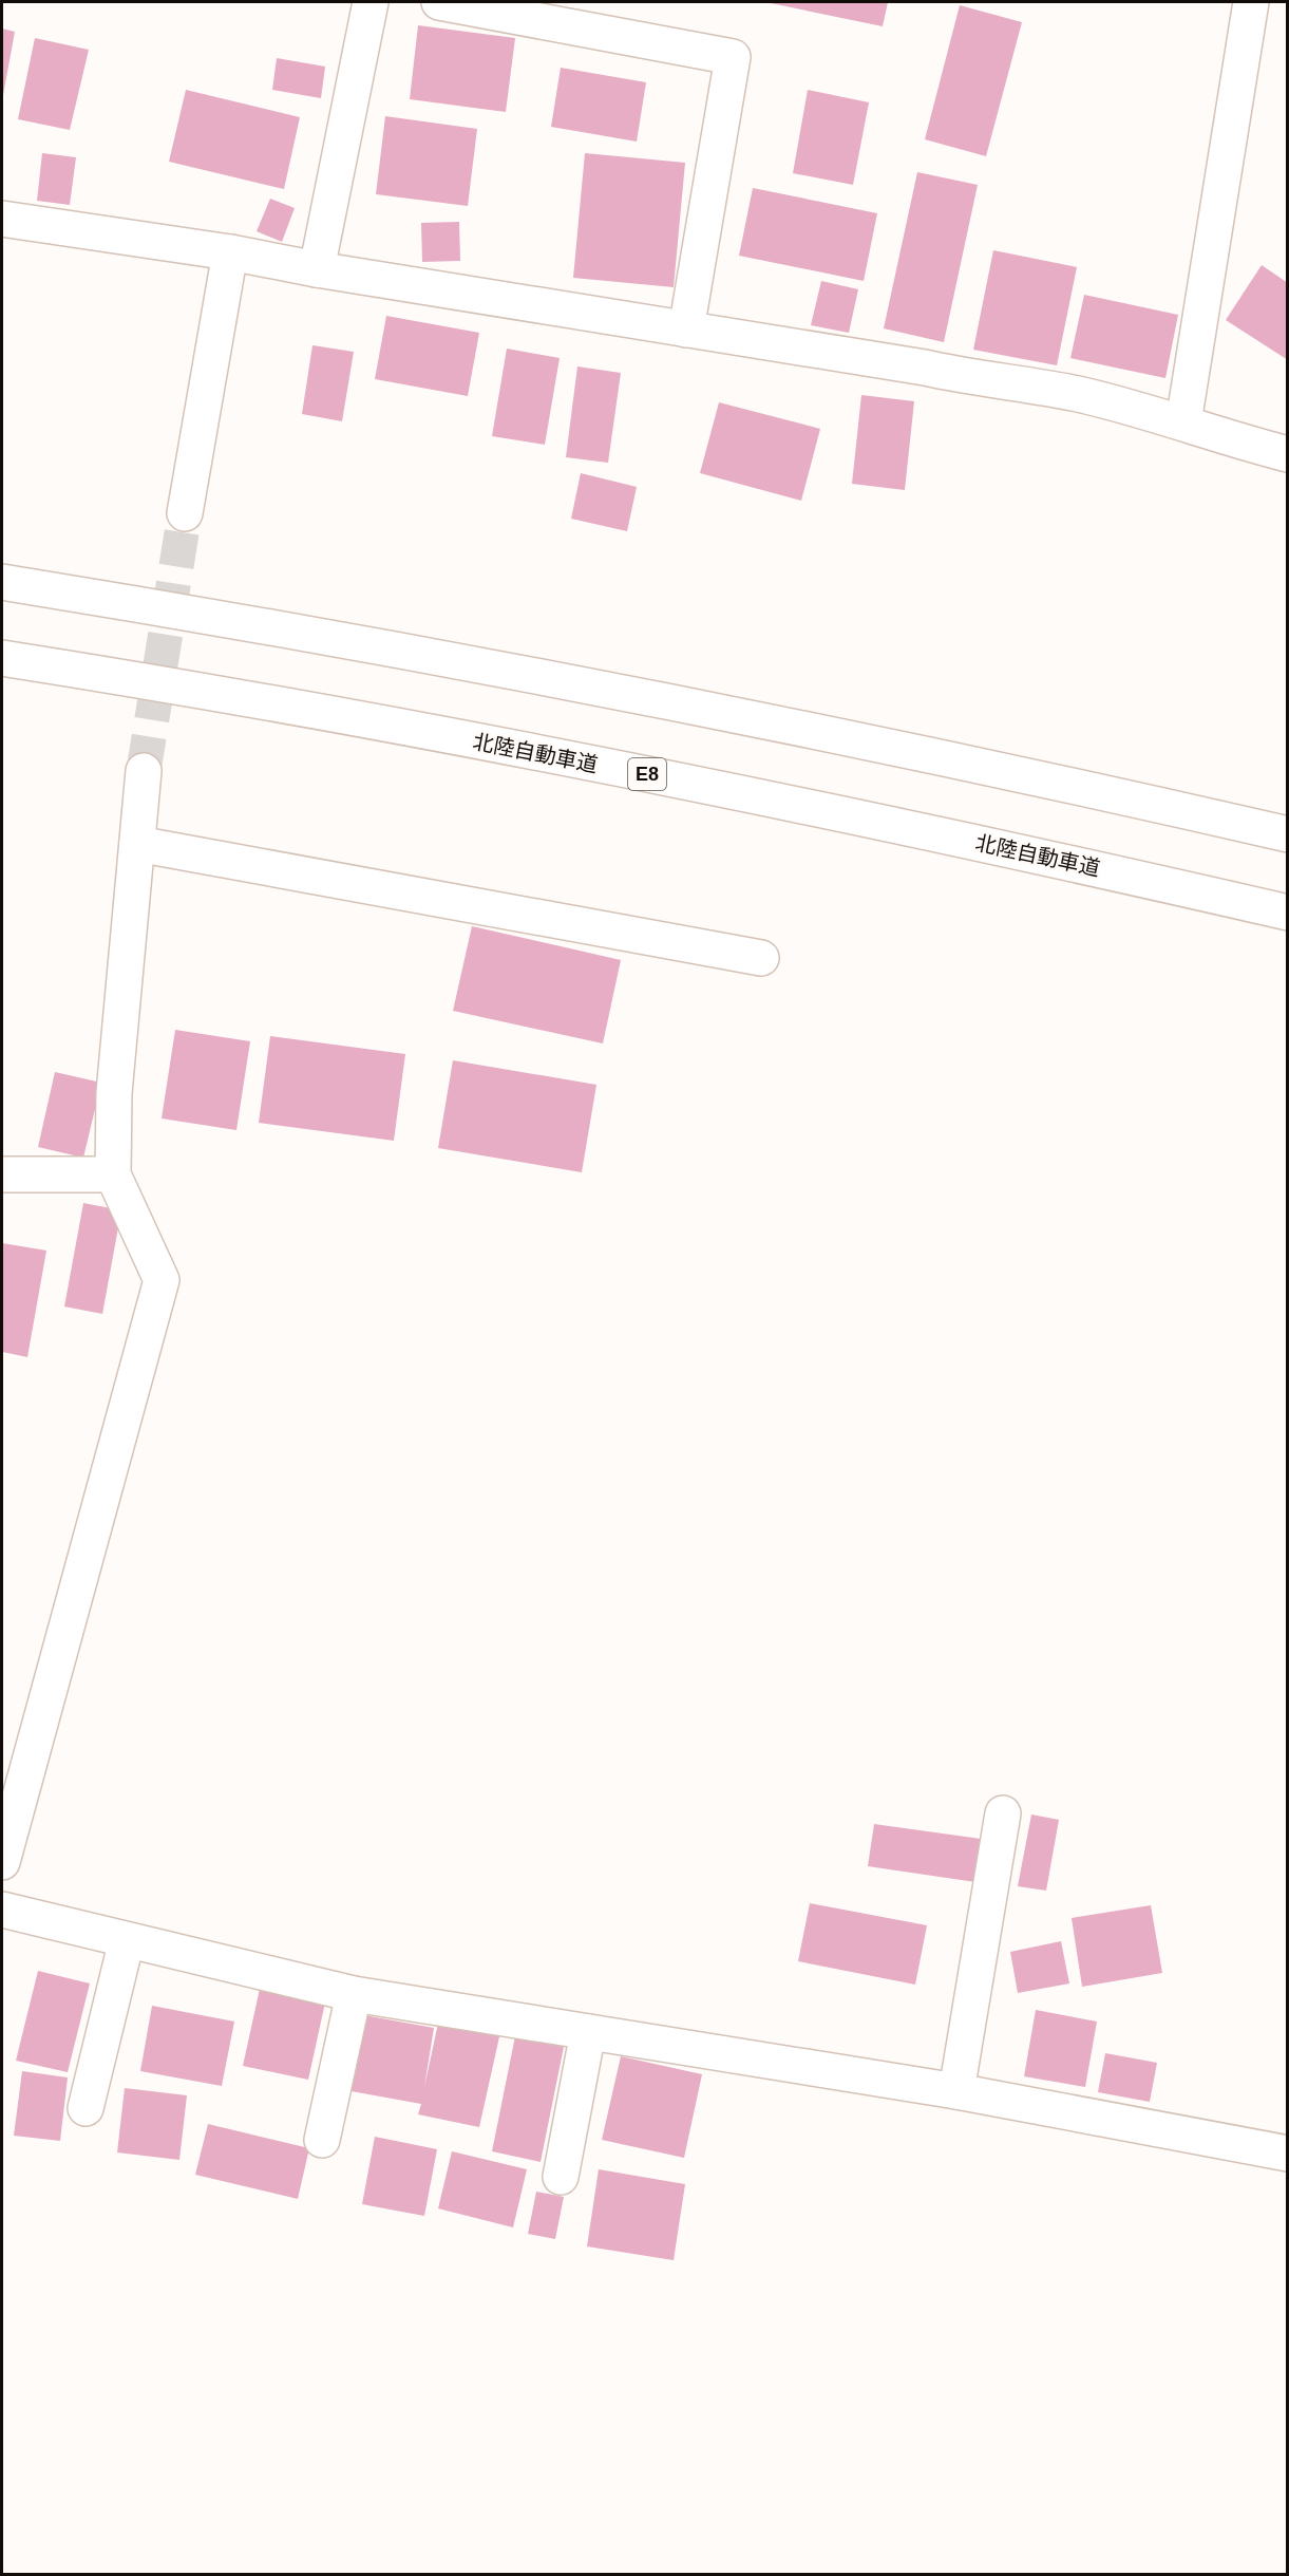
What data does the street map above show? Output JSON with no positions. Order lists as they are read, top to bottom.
{
  "streets": {
    "main road": ["北陸自動車道", "E8"]
  }
}
